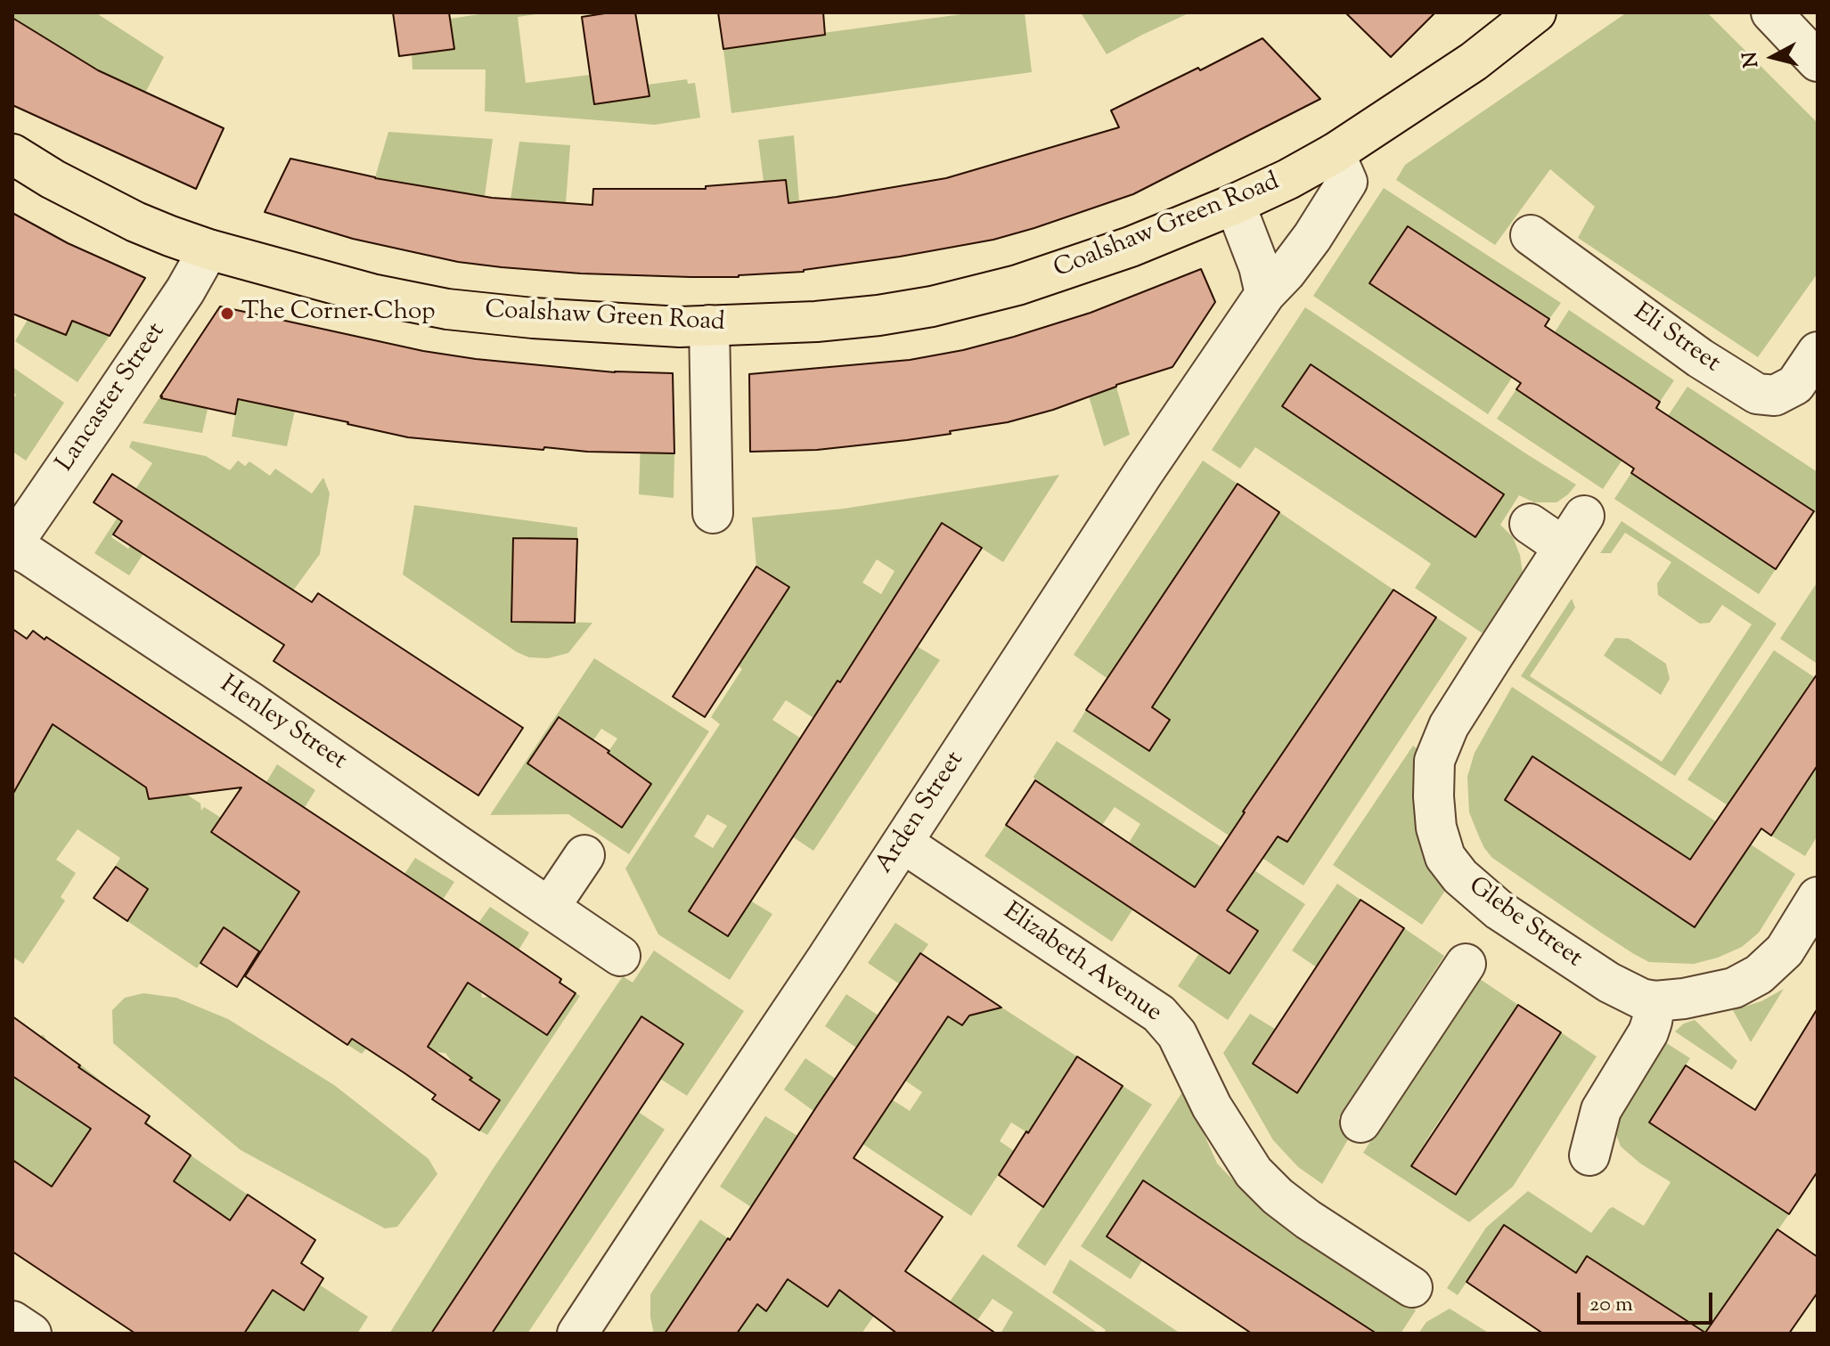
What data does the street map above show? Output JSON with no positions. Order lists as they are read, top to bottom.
{
  "streets": {
    "main road": ["Coalshaw Green Road"],
    "street": [
      "Eli Street",
      "Lancaster Street",
      "Henley Street",
      "Arden Street",
      "Glebe Street",
      "Elizabeth Avenue"
    ]
  },
  "crossings": [
    ["Coalshaw Green Road", "Lancaster Street"],
    ["Coalshaw Green Road", "Arden Street"],
    ["Lancaster Street", "Henley Street"],
    ["Arden Street", "Elizabeth Avenue"]
  ],
  "places": ["The Corner Chop"],
  "scale_bar": "20 m",
  "north": "left"
}
